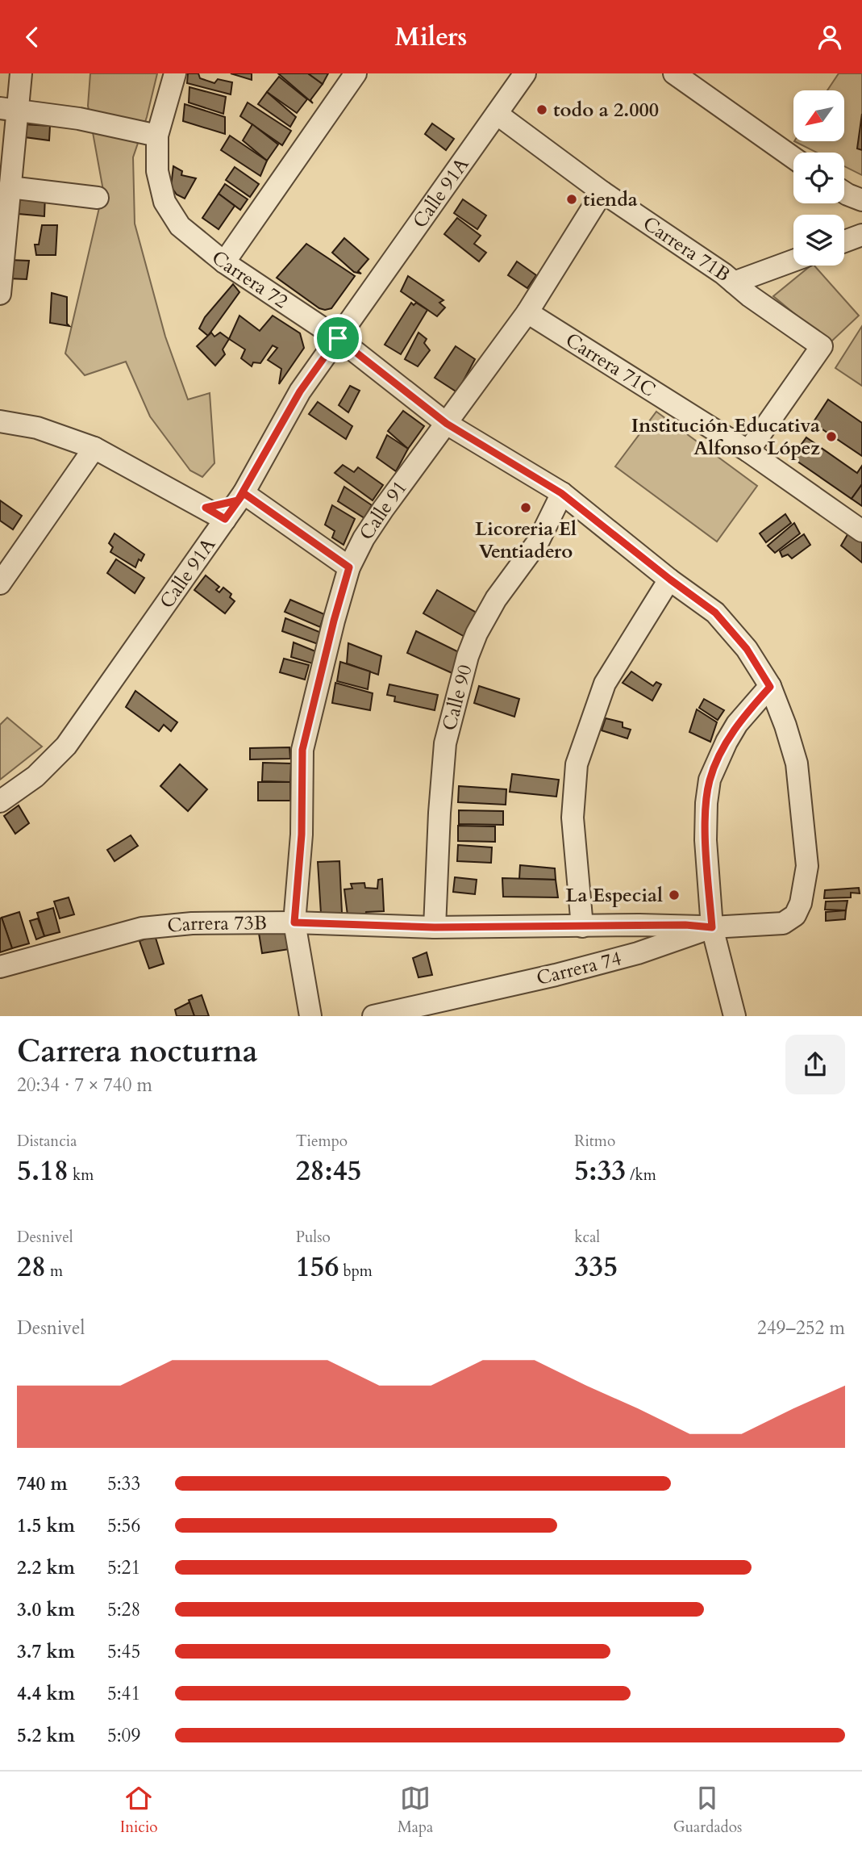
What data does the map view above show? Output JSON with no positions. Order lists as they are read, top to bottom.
{
  "streets": {
    "street": [
      "Calle 91A",
      "Carrera 71B",
      "Carrera 72",
      "Carrera 71C",
      "Calle 91",
      "Calle 90",
      "Carrera 73B",
      "Carrera 74"
    ]
  },
  "crossings": [
    ["Calle 91A", "Carrera 71B"],
    ["Calle 91A", "Carrera 72"],
    ["Carrera 71B", "Carrera 71C"],
    ["Carrera 71B", "Calle 91"],
    ["Carrera 72", "Calle 91"],
    ["Carrera 72", "Calle 90"],
    ["Carrera 72", "Carrera 74"],
    ["Carrera 71C", "Calle 91"],
    ["Calle 91", "Carrera 73B"],
    ["Calle 90", "Carrera 73B"],
    ["Carrera 73B", "Carrera 74"]
  ],
  "places": [
    "todo a 2.000",
    "tienda",
    "Institución Educativa Alfonso López",
    "Licoreria El Ventiadero",
    "La Especial"
  ],
  "north": "bottom left",
  "page": {
    "header": "Milers",
    "heading": ["Carrera nocturna", "20:34 · 7 × 740 m"],
    "stats": [
      ["Distancia", "5.18 km"],
      ["Tiempo", "28:45"],
      ["Ritmo", "5:33 /km"],
      ["Desnivel", "28 m"],
      ["Pulso", "156 bpm"],
      ["kcal", "335"]
    ],
    "chart": ["Desnivel", "249–252 m"],
    "list": [
      {
        "name": "740 m",
        "note": "5:33"
      },
      {
        "name": "1.5 km",
        "note": "5:56"
      },
      {
        "name": "2.2 km",
        "note": "5:21"
      },
      {
        "name": "3.0 km",
        "note": "5:28"
      },
      {
        "name": "3.7 km",
        "note": "5:45"
      },
      {
        "name": "4.4 km",
        "note": "5:41"
      },
      {
        "name": "5.2 km",
        "note": "5:09"
      }
    ],
    "tabs": ["Inicio", "Mapa", "Guardados"]
  }
}
